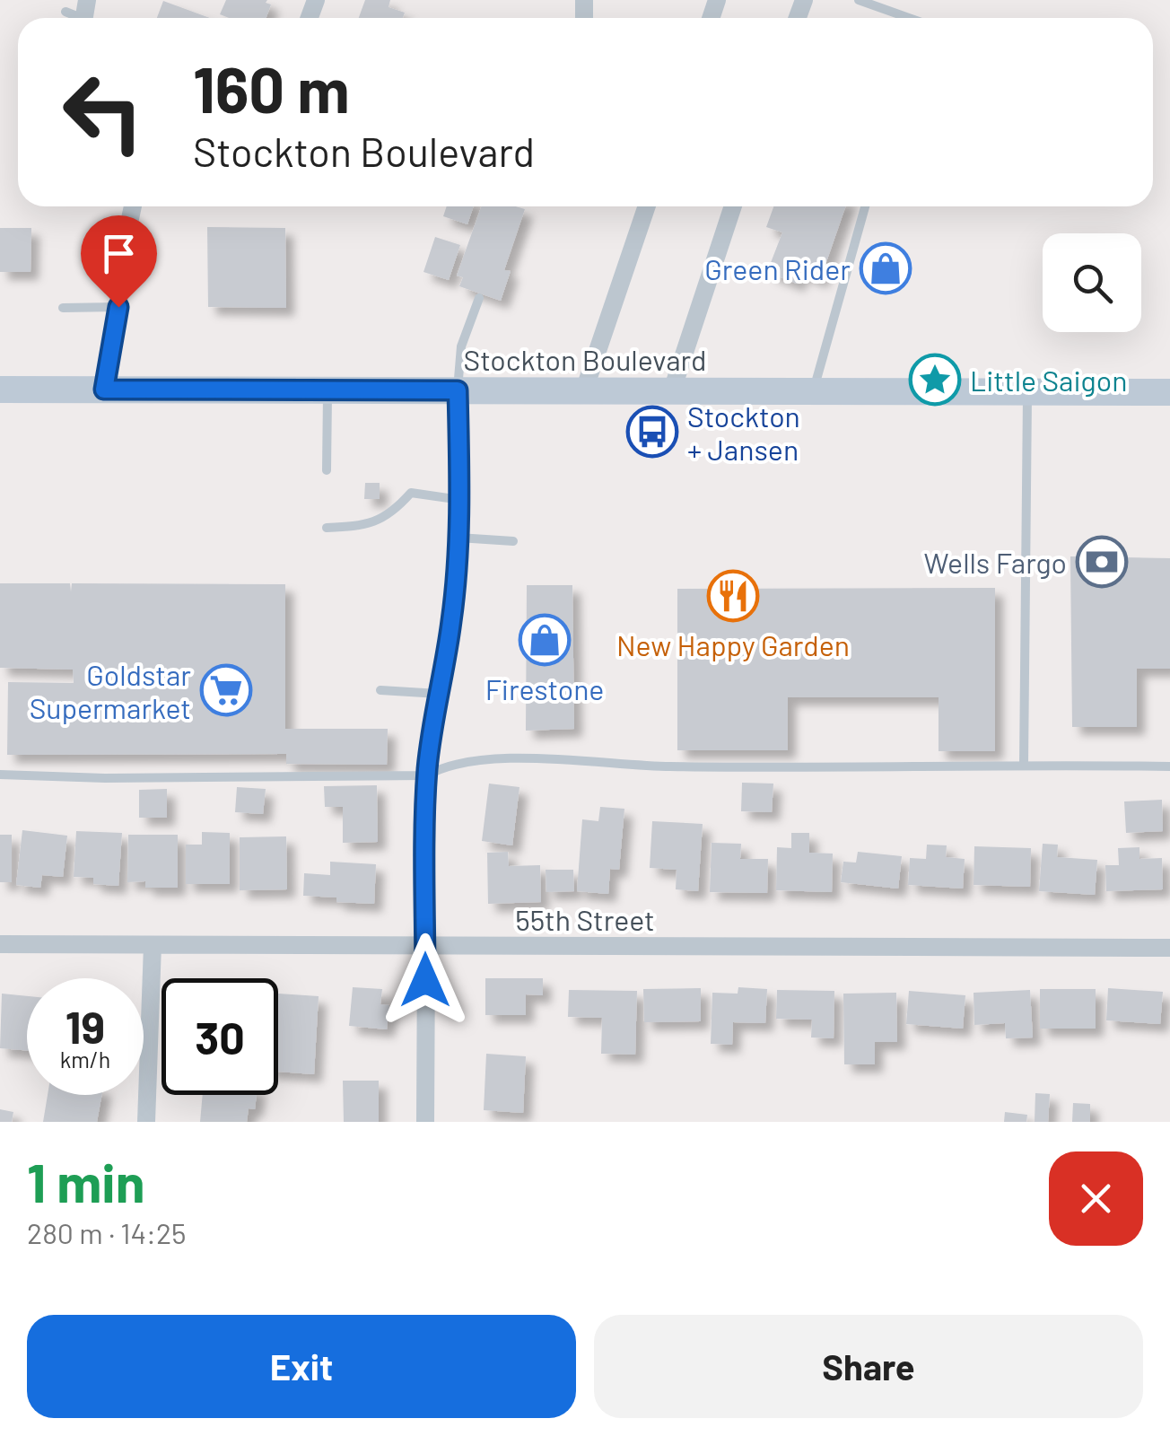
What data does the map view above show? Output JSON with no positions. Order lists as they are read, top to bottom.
{
  "streets": {
    "main road": ["Stockton Boulevard"],
    "street": ["55th Street"]
  },
  "places": {
    "shop": ["Green Rider", "Firestone"],
    "place": ["Little Saigon"],
    "bus stop": ["Stockton + Jansen"],
    "bank": ["Wells Fargo"],
    "restaurant": ["New Happy Garden"],
    "supermarket": ["Goldstar Supermarket"]
  },
  "page": {
    "turn": ["160 m", "Stockton Boulevard"],
    "speed": "19 km/h",
    "limit": "30",
    "heading": ["1 min", "280 m · 14:25"],
    "buttons": ["Exit", "Share"]
  }
}
